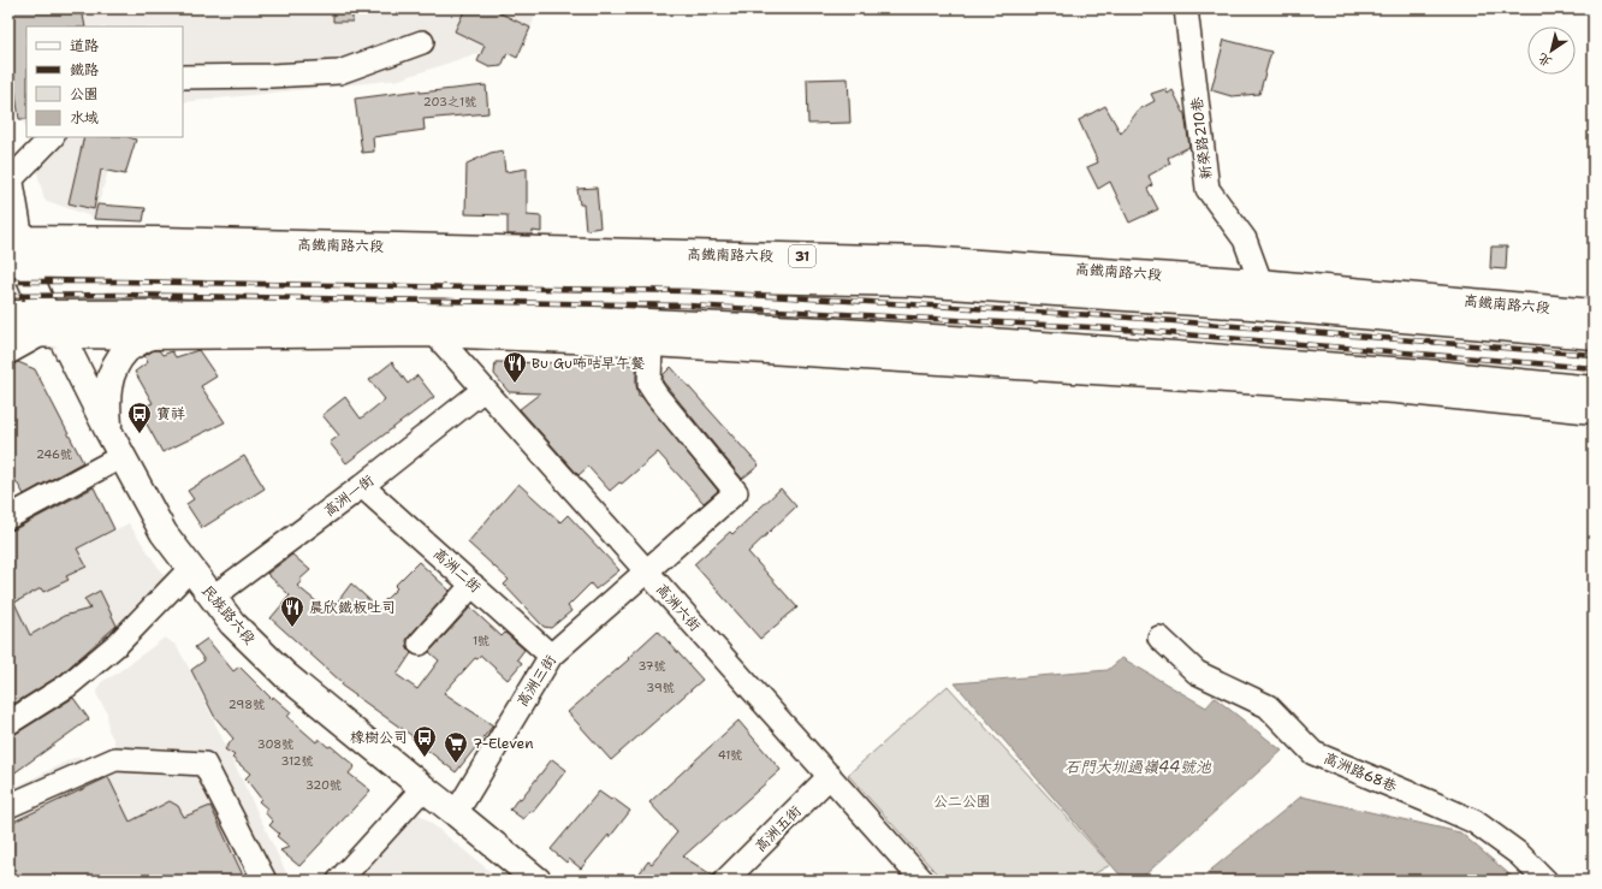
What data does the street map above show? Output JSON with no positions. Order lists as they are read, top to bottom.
{
  "streets": {
    "main road": ["高鐵南路六段", "31", "民族路六段"],
    "street": [
      "新榮路210巷",
      "高洲一街",
      "高洲二街",
      "高洲六街",
      "高洲三街",
      "高洲路68巷",
      "高洲五街"
    ]
  },
  "crossings": [
    ["新榮路210巷", "高鐵南路六段"],
    ["高鐵南路六段", "民族路六段"],
    ["高洲一街", "高洲二街"],
    ["高洲一街", "高洲六街"],
    ["高洲一街", "民族路六段"],
    ["高洲二街", "高洲三街"],
    ["高洲六街", "高洲三街"],
    ["高洲六街", "高洲五街"],
    ["民族路六段", "高洲三街"]
  ],
  "water": ["石門大圳過嶺44號池"],
  "parks": ["公二公園"],
  "places": {
    "restaurant": ["Bu Gu咘咕早午餐", "晨欣鐵板吐司"],
    "bus stop": ["寶祥", "橡樹公司"],
    "supermarket": ["7-Eleven"]
  },
  "house_numbers": [
    "203之1號",
    "246號",
    "1號",
    "37號",
    "39號",
    "298號",
    "308號",
    "41號",
    "312號",
    "320號"
  ],
  "legend": [
    "道路",
    "鐵路",
    "公園",
    "水域"
  ],
  "north": "bottom left"
}
